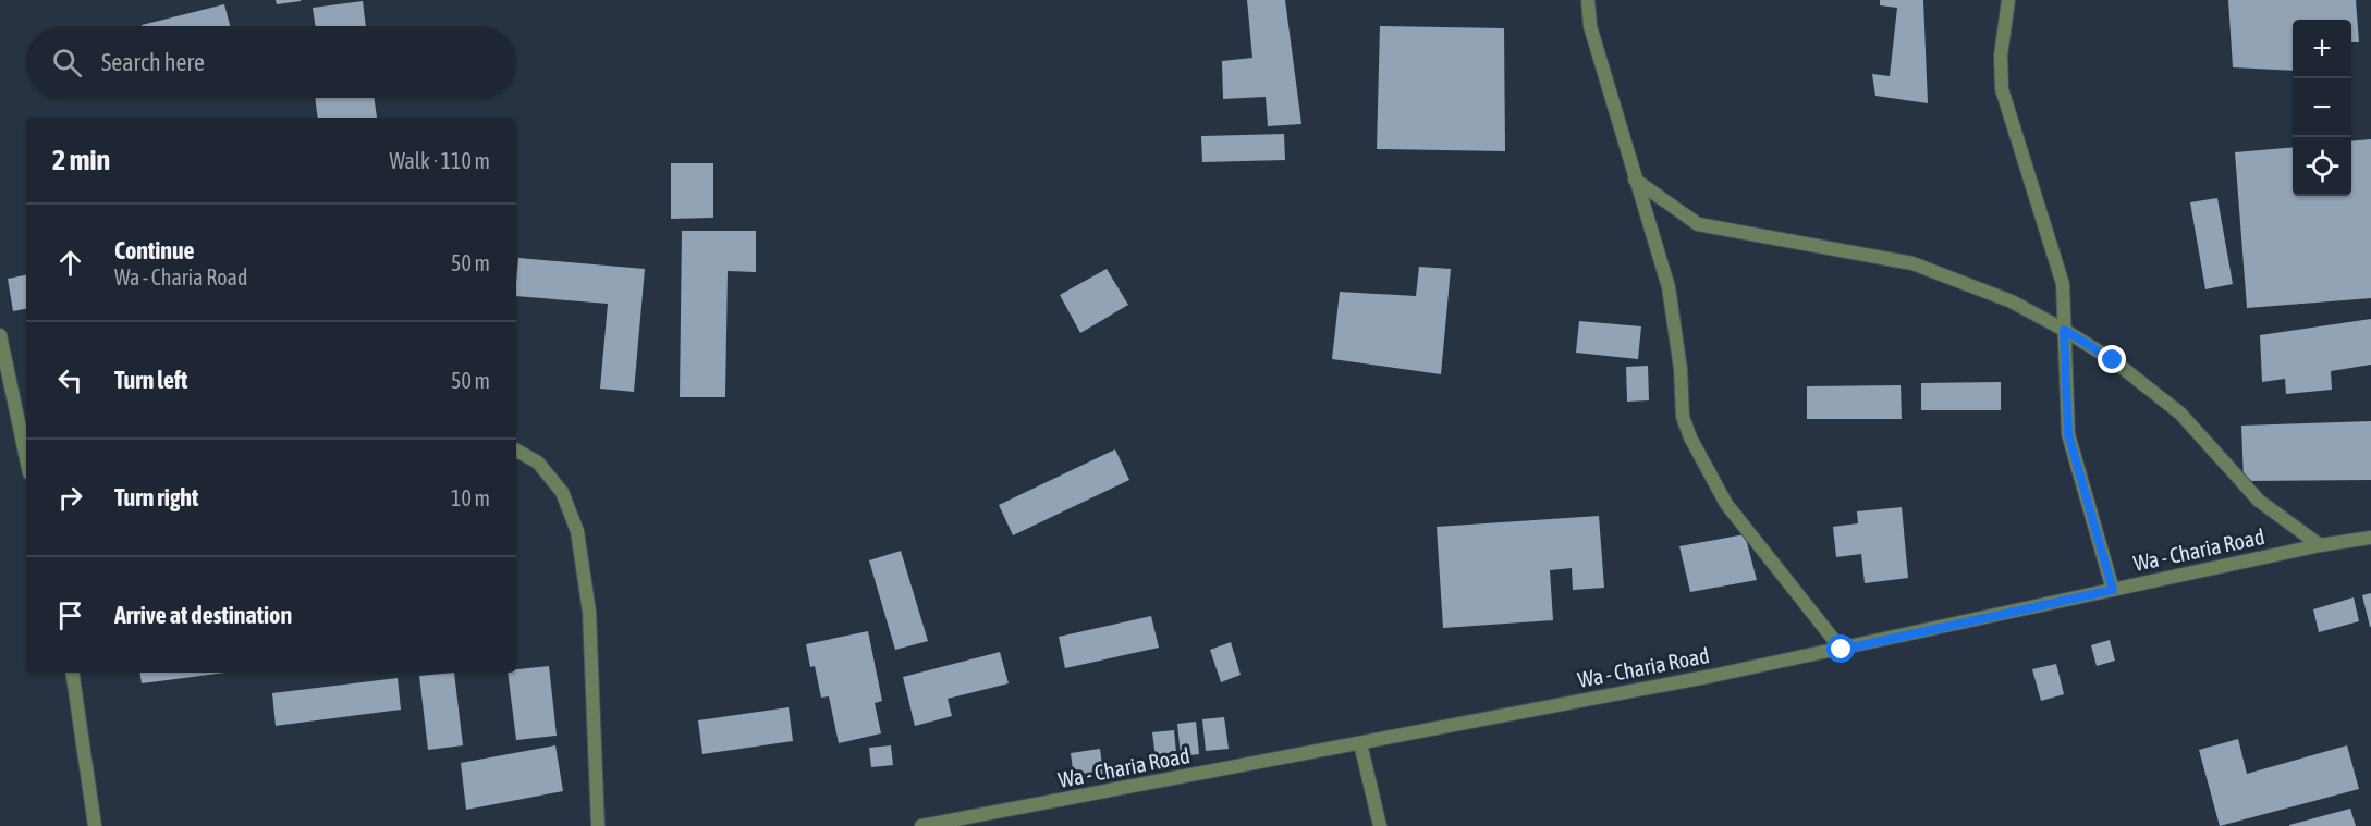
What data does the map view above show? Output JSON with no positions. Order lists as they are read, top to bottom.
{
  "streets": {
    "street": ["Wa - Charia Road"]
  },
  "page": {
    "map_buttons": ["+", "−"],
    "search": "Search here",
    "heading": ["2 min", "Walk · 110 m"],
    "list": [
      ["Continue", "Wa - Charia Road", "50 m"],
      ["Turn left", "50 m"],
      ["Turn right", "10 m"],
      "Arrive at destination"
    ]
  }
}
